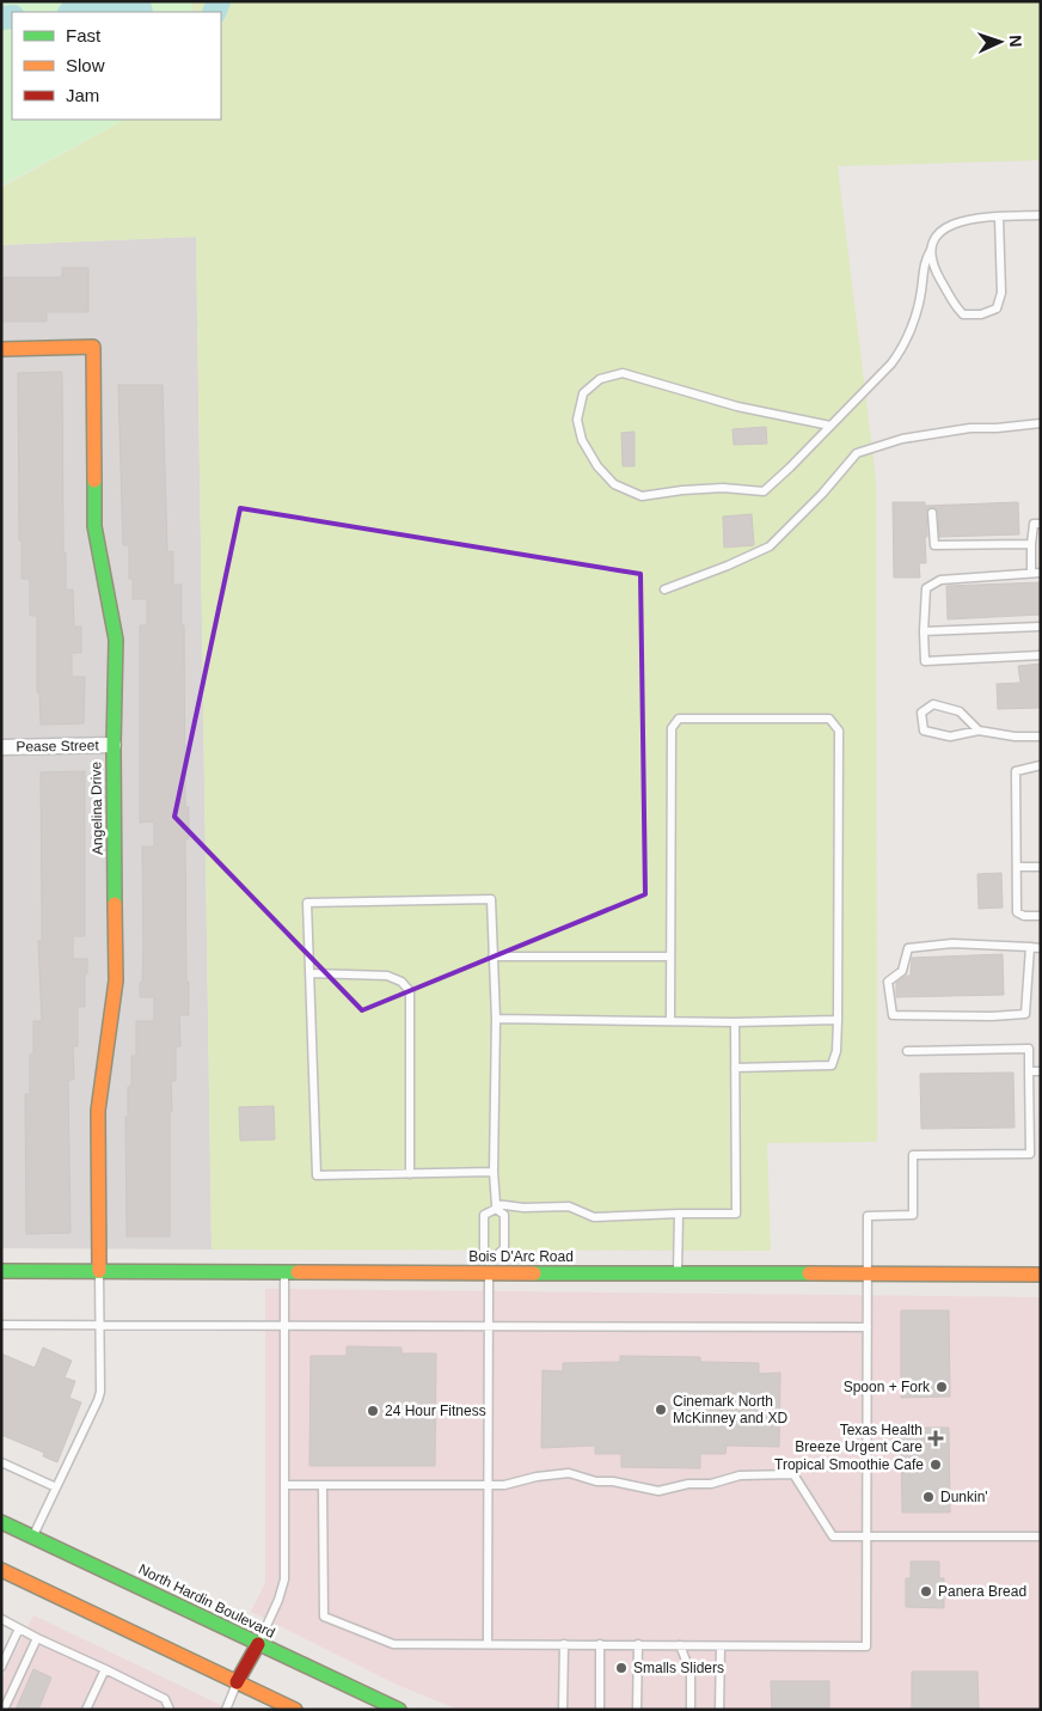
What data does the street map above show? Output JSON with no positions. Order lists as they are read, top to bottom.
{
  "streets": {
    "street": [
      "Pease Street",
      "Angelina Drive",
      "Bois D'Arc Road",
      "North Hardin Boulevard"
    ]
  },
  "crossings": [
    ["Pease Street", "Angelina Drive"],
    ["Angelina Drive", "Bois D'Arc Road"]
  ],
  "places": {
    "other": [
      "Spoon + Fork",
      "Cinemark North McKinney and XD",
      "24 Hour Fitness",
      "Tropical Smoothie Cafe",
      "Dunkin'",
      "Panera Bread",
      "Smalls Sliders"
    ],
    "health": ["Texas Health Breeze Urgent Care"]
  },
  "legend": ["Fast", "Slow", "Jam"],
  "north": "right"
}
